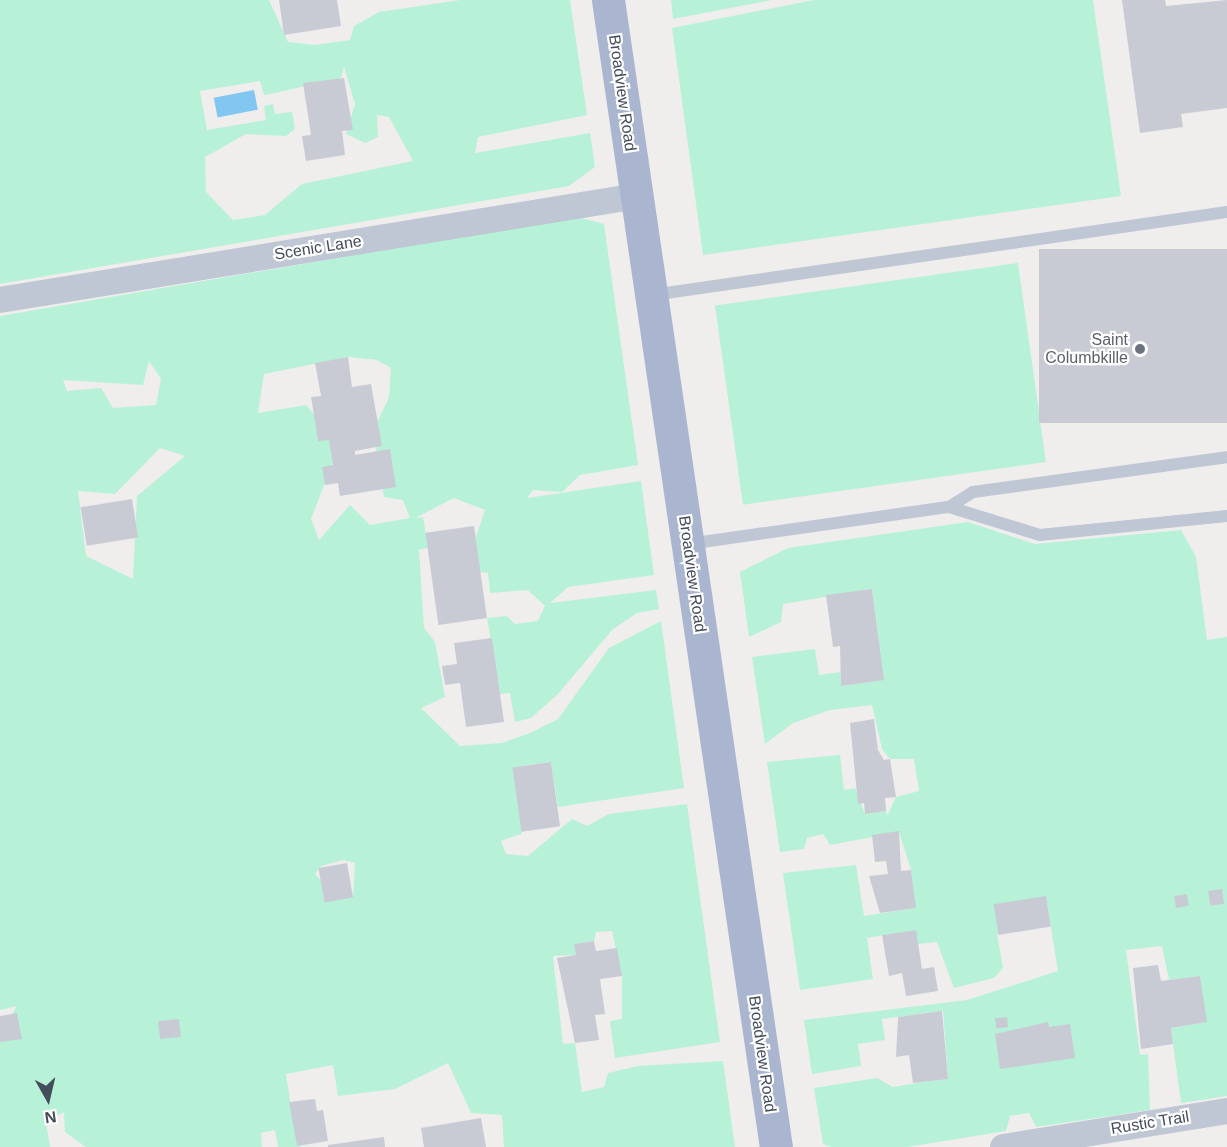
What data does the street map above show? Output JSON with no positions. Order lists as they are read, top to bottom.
{
  "streets": {
    "main road": ["Broadview Road"],
    "street": ["Scenic Lane", "Rustic Trail"]
  },
  "crossings": [
    ["Broadview Road", "Scenic Lane"]
  ],
  "places": ["Saint Columbkille"],
  "north": "bottom"
}
